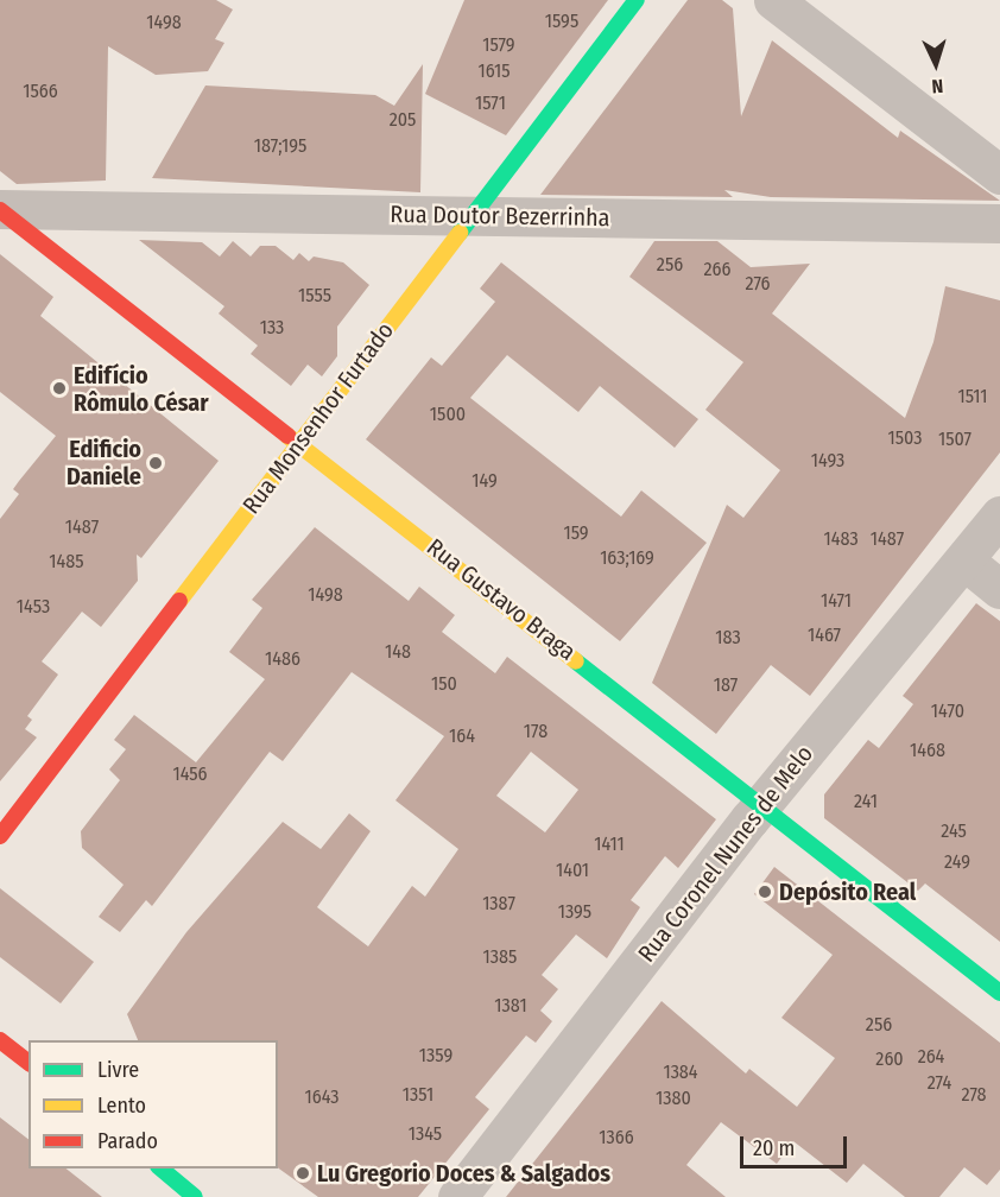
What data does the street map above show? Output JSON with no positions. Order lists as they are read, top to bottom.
{
  "streets": {
    "street": [
      "Rua Doutor Bezerrinha",
      "Rua Monsenhor Furtado",
      "Rua Gustavo Braga",
      "Rua Coronel Nunes de Melo"
    ]
  },
  "crossings": [
    ["Rua Doutor Bezerrinha", "Rua Monsenhor Furtado"],
    ["Rua Doutor Bezerrinha", "Rua Gustavo Braga"],
    ["Rua Monsenhor Furtado", "Rua Gustavo Braga"],
    ["Rua Gustavo Braga", "Rua Coronel Nunes de Melo"]
  ],
  "places": [
    "Edifício Rômulo César",
    "Edificio Daniele",
    "Depósito Real",
    "Lu Gregorio Doces & Salgados"
  ],
  "house_numbers": [
    "1595",
    "1498",
    "1579",
    "1615",
    "1566",
    "1571",
    "205",
    "187;195",
    "256",
    "266",
    "276",
    "1555",
    "133",
    "1511",
    "1500",
    "1503",
    "1507",
    "1493",
    "149",
    "1487",
    "159",
    "1483",
    "1487",
    "163;169",
    "1485",
    "1498",
    "1471",
    "1453",
    "1467",
    "183",
    "148",
    "1486",
    "150",
    "187",
    "1470",
    "178",
    "164",
    "1468",
    "1456",
    "241",
    "245",
    "1411",
    "249",
    "1401",
    "1387",
    "1395",
    "1385",
    "1381",
    "256",
    "1359",
    "264",
    "260",
    "1384",
    "274",
    "1351",
    "278",
    "1643",
    "1380",
    "1345",
    "1366"
  ],
  "legend": ["Livre", "Lento", "Parado"],
  "scale_bar": "20 m",
  "north": "bottom"
}
